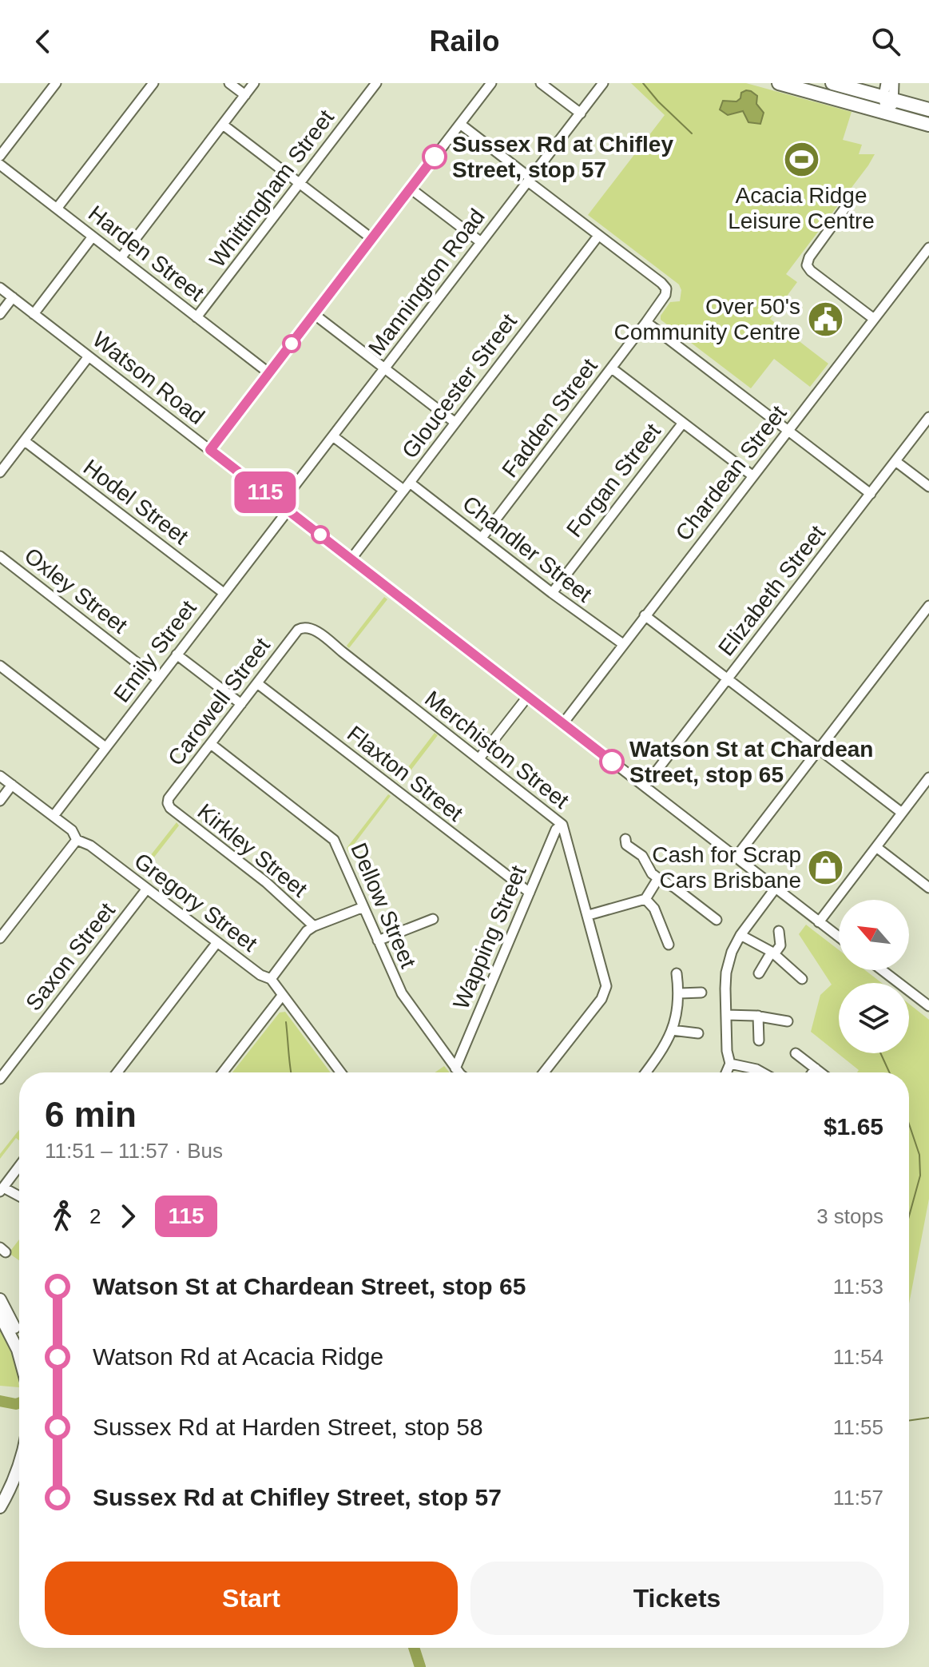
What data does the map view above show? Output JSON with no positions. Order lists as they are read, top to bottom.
{
  "streets": {
    "street": [
      "Whittingham Street",
      "Harden Street",
      "Mannington Road",
      "Watson Road",
      "Gloucester Street",
      "Fadden Street",
      "Chardean Street",
      "Forgan Street",
      "Hodel Street",
      "Chandler Street",
      "Oxley Street",
      "Elizabeth Street",
      "Emily Street",
      "Carowell Street",
      "Merchiston Street",
      "Flaxton Street",
      "Kirkley Street",
      "Gregory Street",
      "Dellow Street",
      "Wapping Street",
      "Saxon Street"
    ]
  },
  "crossings": [
    ["Whittingham Street", "Harden Street"],
    ["Mannington Road", "Watson Road"],
    ["Mannington Road", "Chandler Street"],
    ["Mannington Road", "Emily Street"],
    ["Watson Road", "Gloucester Street"],
    ["Watson Road", "Chardean Street"],
    ["Watson Road", "Elizabeth Street"],
    ["Watson Road", "Emily Street"],
    ["Gloucester Street", "Fadden Street"],
    ["Gloucester Street", "Chandler Street"],
    ["Fadden Street", "Chandler Street"],
    ["Chardean Street", "Chandler Street"],
    ["Forgan Street", "Chandler Street"],
    ["Hodel Street", "Emily Street"],
    ["Oxley Street", "Emily Street"],
    ["Emily Street", "Gregory Street"],
    ["Carowell Street", "Merchiston Street"],
    ["Carowell Street", "Flaxton Street"],
    ["Carowell Street", "Kirkley Street"],
    ["Carowell Street", "Dellow Street"],
    ["Merchiston Street", "Wapping Street"],
    ["Flaxton Street", "Wapping Street"],
    ["Gregory Street", "Saxon Street"],
    ["Dellow Street", "Wapping Street"]
  ],
  "places": {
    "other": ["Sussex Rd at Chifley Street, stop 57", "Watson St at Chardean Street, stop 65"],
    "sports": ["Acacia Ridge Leisure Centre"],
    "public building": ["Over 50's Community Centre"],
    "shop": ["Cash for Scrap Cars Brisbane"]
  },
  "lines": ["bus line 115"],
  "north": "top left",
  "page": {
    "header": "Railo",
    "on_map": "115",
    "heading": ["6 min", "11:51 – 11:57 · Bus", "$1.65"],
    "legs": ["2", "115", "3 stops"],
    "list": [
      {
        "name": "Watson St at Chardean Street, stop 65",
        "value": "11:53"
      },
      {
        "name": "Watson Rd at Acacia Ridge",
        "value": "11:54"
      },
      {
        "name": "Sussex Rd at Harden Street, stop 58",
        "value": "11:55"
      },
      {
        "name": "Sussex Rd at Chifley Street, stop 57",
        "value": "11:57"
      }
    ],
    "buttons": ["Start", "Tickets"]
  }
}
